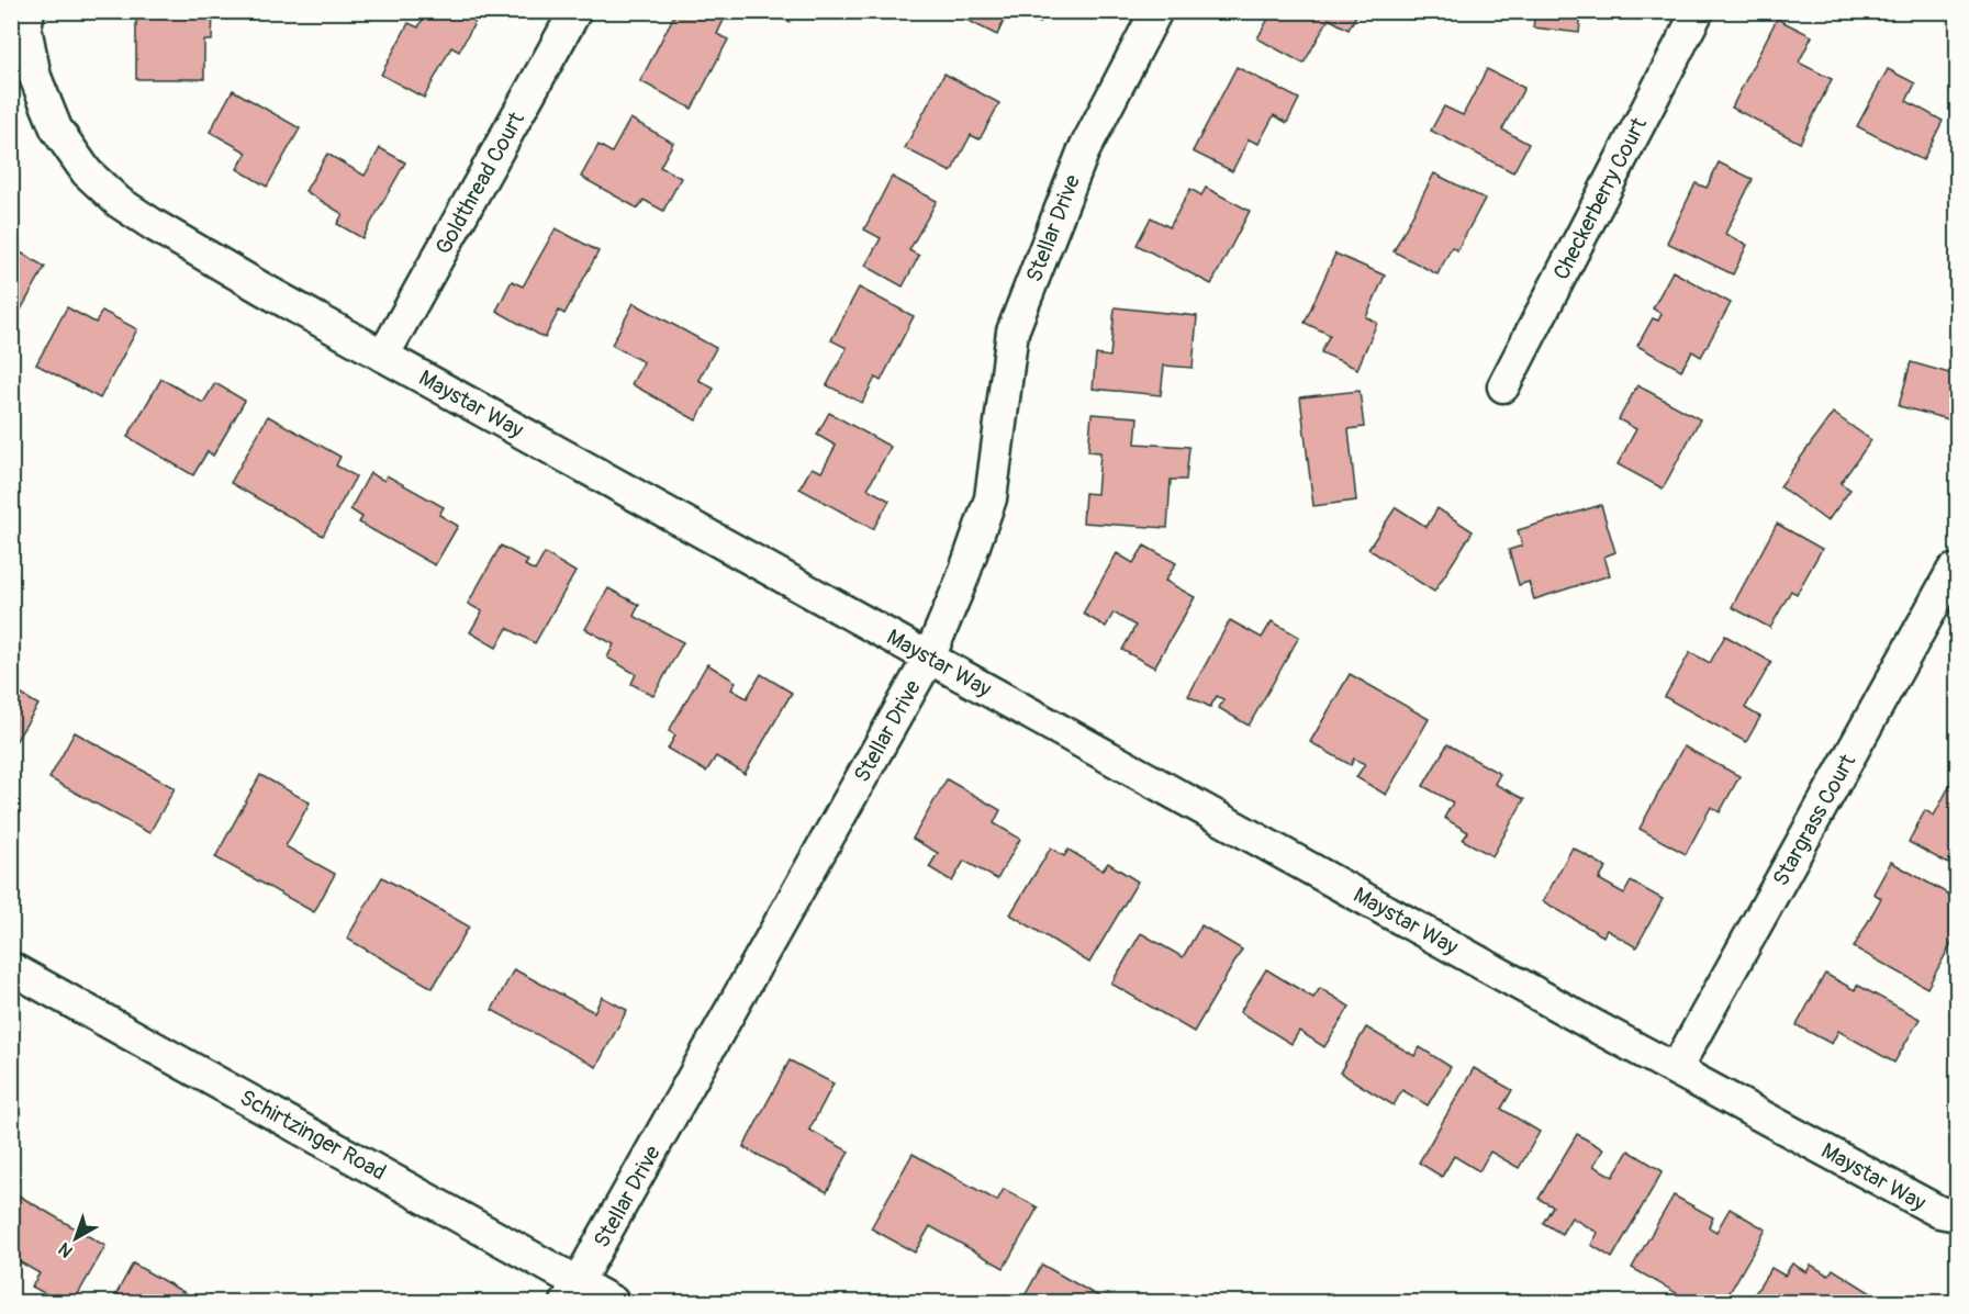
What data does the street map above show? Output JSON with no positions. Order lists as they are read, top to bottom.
{
  "streets": {
    "street": [
      "Goldthread Court",
      "Checkerberry Court",
      "Stellar Drive",
      "Maystar Way",
      "Stargrass Court",
      "Schirtzinger Road"
    ]
  },
  "crossings": [
    ["Goldthread Court", "Maystar Way"],
    ["Stellar Drive", "Maystar Way"],
    ["Stellar Drive", "Schirtzinger Road"],
    ["Maystar Way", "Stargrass Court"]
  ],
  "north": "bottom left"
}
